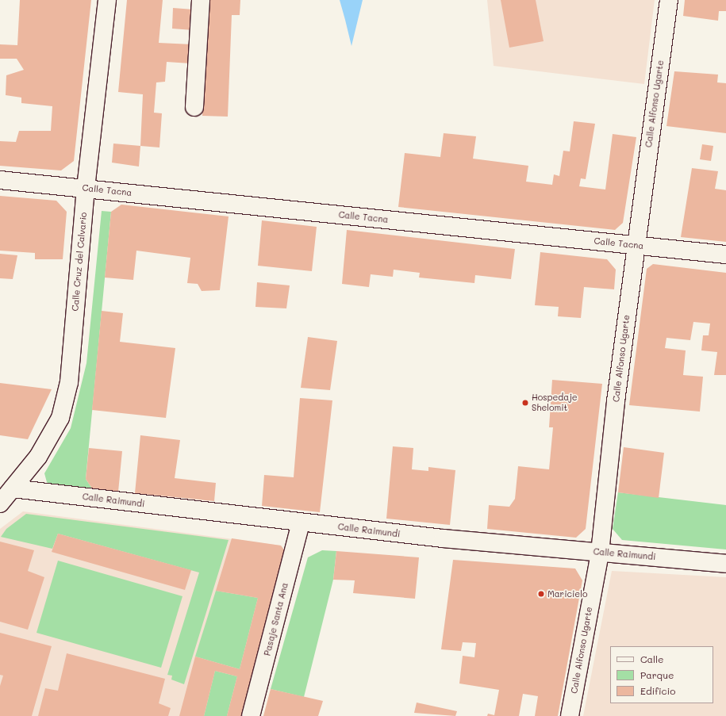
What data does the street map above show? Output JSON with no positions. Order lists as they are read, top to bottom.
{
  "streets": {
    "street": [
      "Calle Alfonso Ugarte",
      "Calle Tacna",
      "Calle Cruz del Calvario",
      "Calle Raimundi",
      "Pasaje Santa Ana"
    ]
  },
  "crossings": [
    ["Calle Alfonso Ugarte", "Calle Tacna"],
    ["Calle Alfonso Ugarte", "Calle Raimundi"],
    ["Calle Tacna", "Calle Cruz del Calvario"],
    ["Calle Cruz del Calvario", "Calle Raimundi"],
    ["Calle Raimundi", "Pasaje Santa Ana"]
  ],
  "places": ["Hospedaje Shelomit", "Maricielo"],
  "legend": ["Calle", "Parque", "Edificio"]
}
